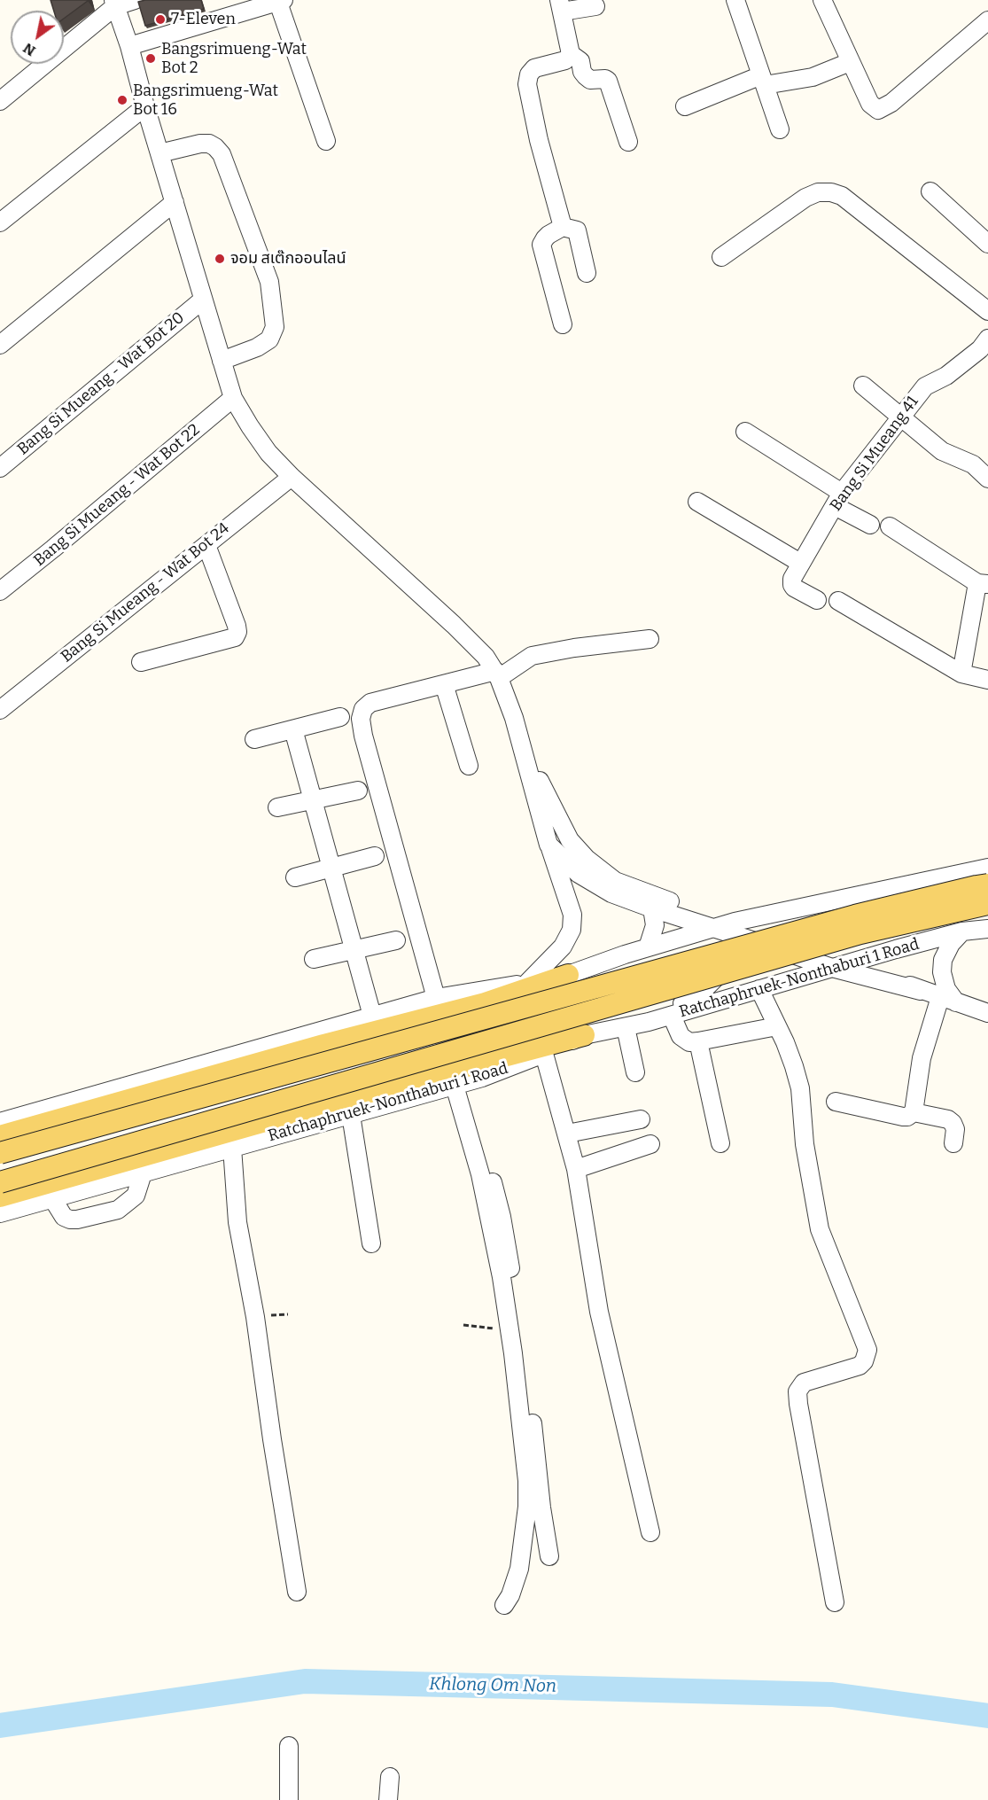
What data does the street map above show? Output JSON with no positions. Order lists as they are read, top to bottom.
{
  "streets": {
    "main road": ["Ratchaphruek-Nonthaburi 1 Road"],
    "street": [
      "Bang Si Mueang - Wat Bot 20",
      "Bang Si Mueang 41",
      "Bang Si Mueang - Wat Bot 22",
      "Bang Si Mueang - Wat Bot 24"
    ]
  },
  "water": ["Khlong Om Non"],
  "places": [
    "7-Eleven",
    "Bangsrimueng-Wat Bot 2",
    "Bangsrimueng-Wat Bot 16",
    "จอม สเต๊กออนไลน์"
  ],
  "north": "bottom left"
}
